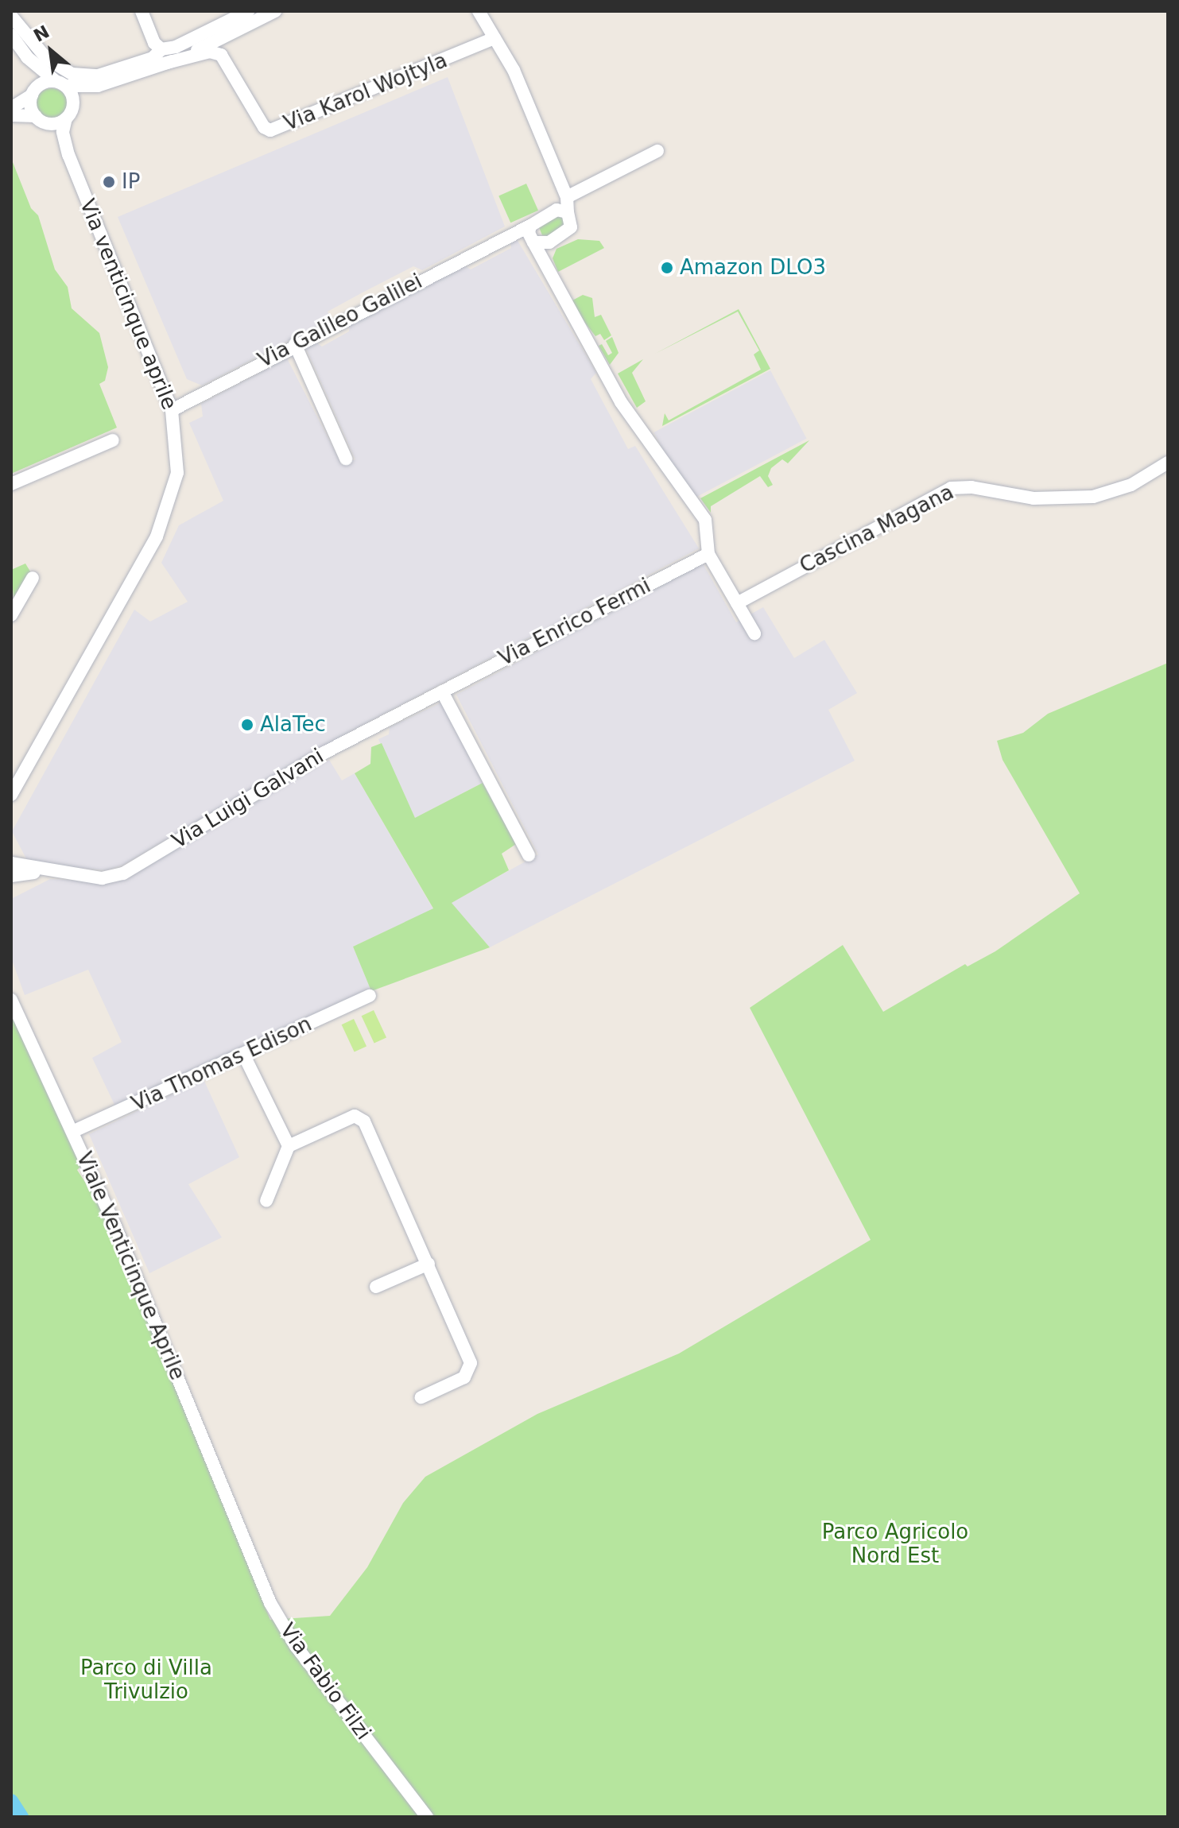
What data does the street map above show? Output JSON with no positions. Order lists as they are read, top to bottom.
{
  "streets": {
    "street": [
      "Via Karol Wojtyla",
      "Via venticinque aprile",
      "Via Galileo Galilei",
      "Cascina Magana",
      "Via Enrico Fermi",
      "Via Luigi Galvani",
      "Via Thomas Edison",
      "Viale Venticinque Aprile",
      "Via Fabio Filzi"
    ]
  },
  "crossings": [
    ["Via venticinque aprile", "Via Galileo Galilei"],
    ["Via Enrico Fermi", "Via Luigi Galvani"],
    ["Via Thomas Edison", "Viale Venticinque Aprile"],
    ["Viale Venticinque Aprile", "Via Fabio Filzi"]
  ],
  "parks": ["Parco Agricolo Nord Est", "Parco di Villa Trivulzio"],
  "places": ["IP", "Amazon DLO3", "AlaTec"],
  "north": "top left"
}
